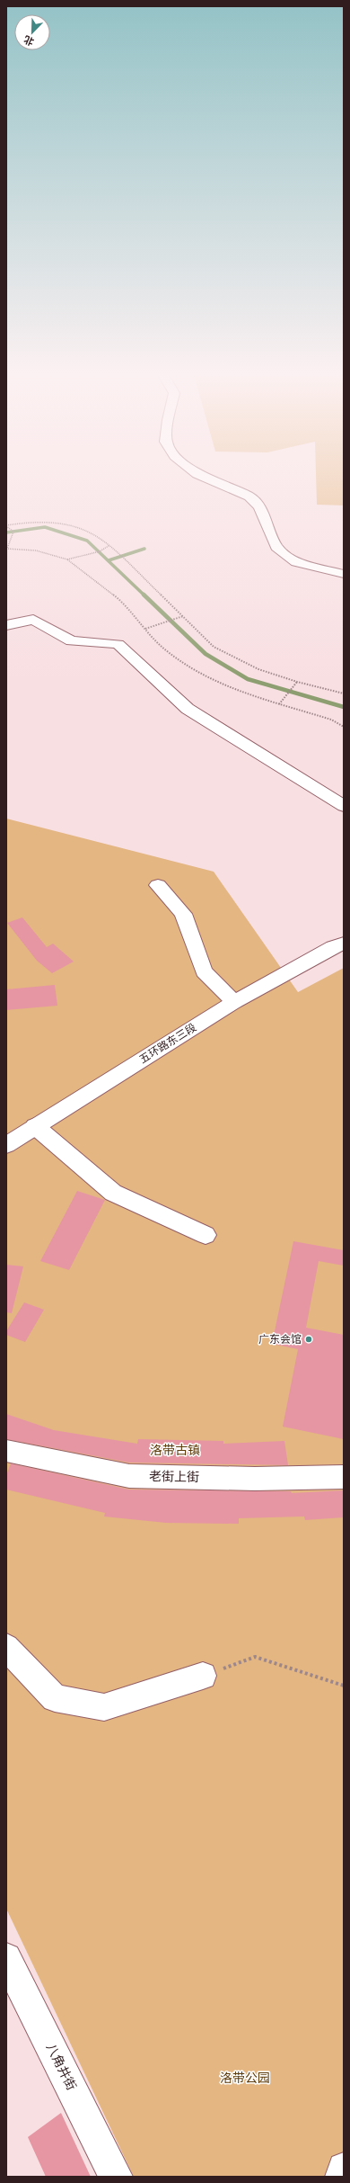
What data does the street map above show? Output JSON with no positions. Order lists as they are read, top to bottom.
{
  "streets": {
    "street": ["五环路东三段", "老街上街", "八角井街"]
  },
  "parks": ["洛带古镇", "洛带公园"],
  "places": ["广东会馆"],
  "north": "bottom left"
}
